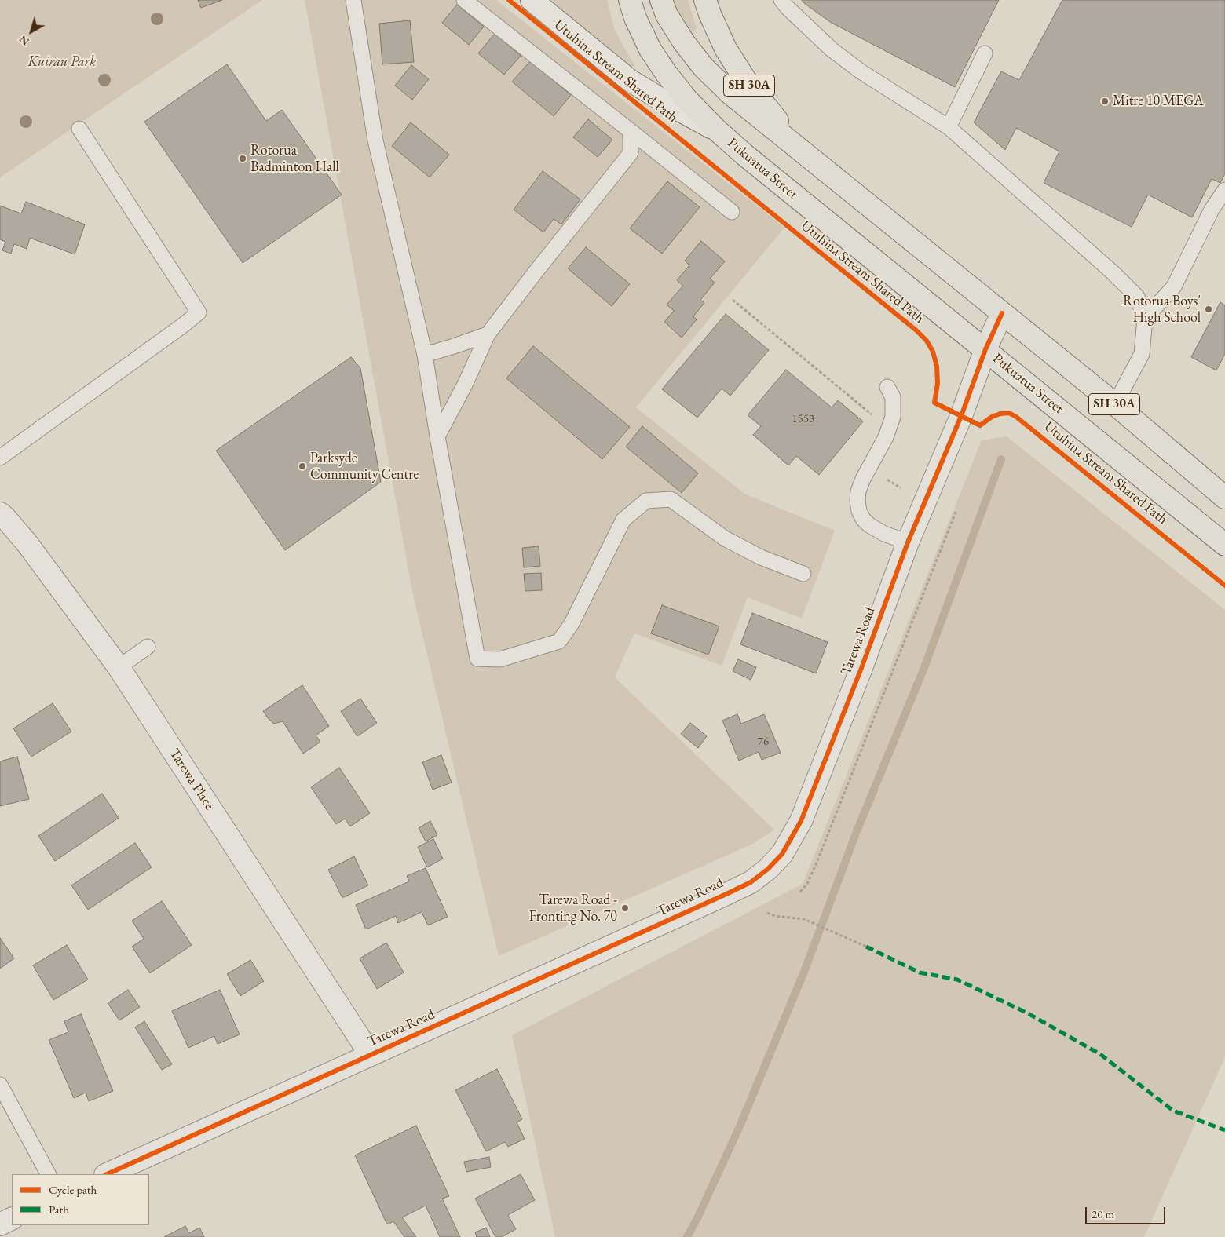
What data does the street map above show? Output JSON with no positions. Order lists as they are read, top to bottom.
{
  "streets": {
    "main road": ["SH 30A", "Pukuatua Street"],
    "street": ["Tarewa Road", "Tarewa Place"],
    "cycle path": ["Utuhina Stream Shared Path"]
  },
  "crossings": [
    ["SH 30A", "Tarewa Road"],
    ["Pukuatua Street", "Tarewa Road"],
    ["Tarewa Road", "Tarewa Place"]
  ],
  "parks": ["Kuirau Park"],
  "places": [
    "Mitre 10 MEGA",
    "Rotorua Badminton Hall",
    "Rotorua Boys' High School",
    "Parksyde Community Centre",
    "Tarewa Road - Fronting No. 70"
  ],
  "house_numbers": ["1553", "76"],
  "legend": ["Cycle path", "Path"],
  "scale_bar": "20 m",
  "north": "bottom left"
}
